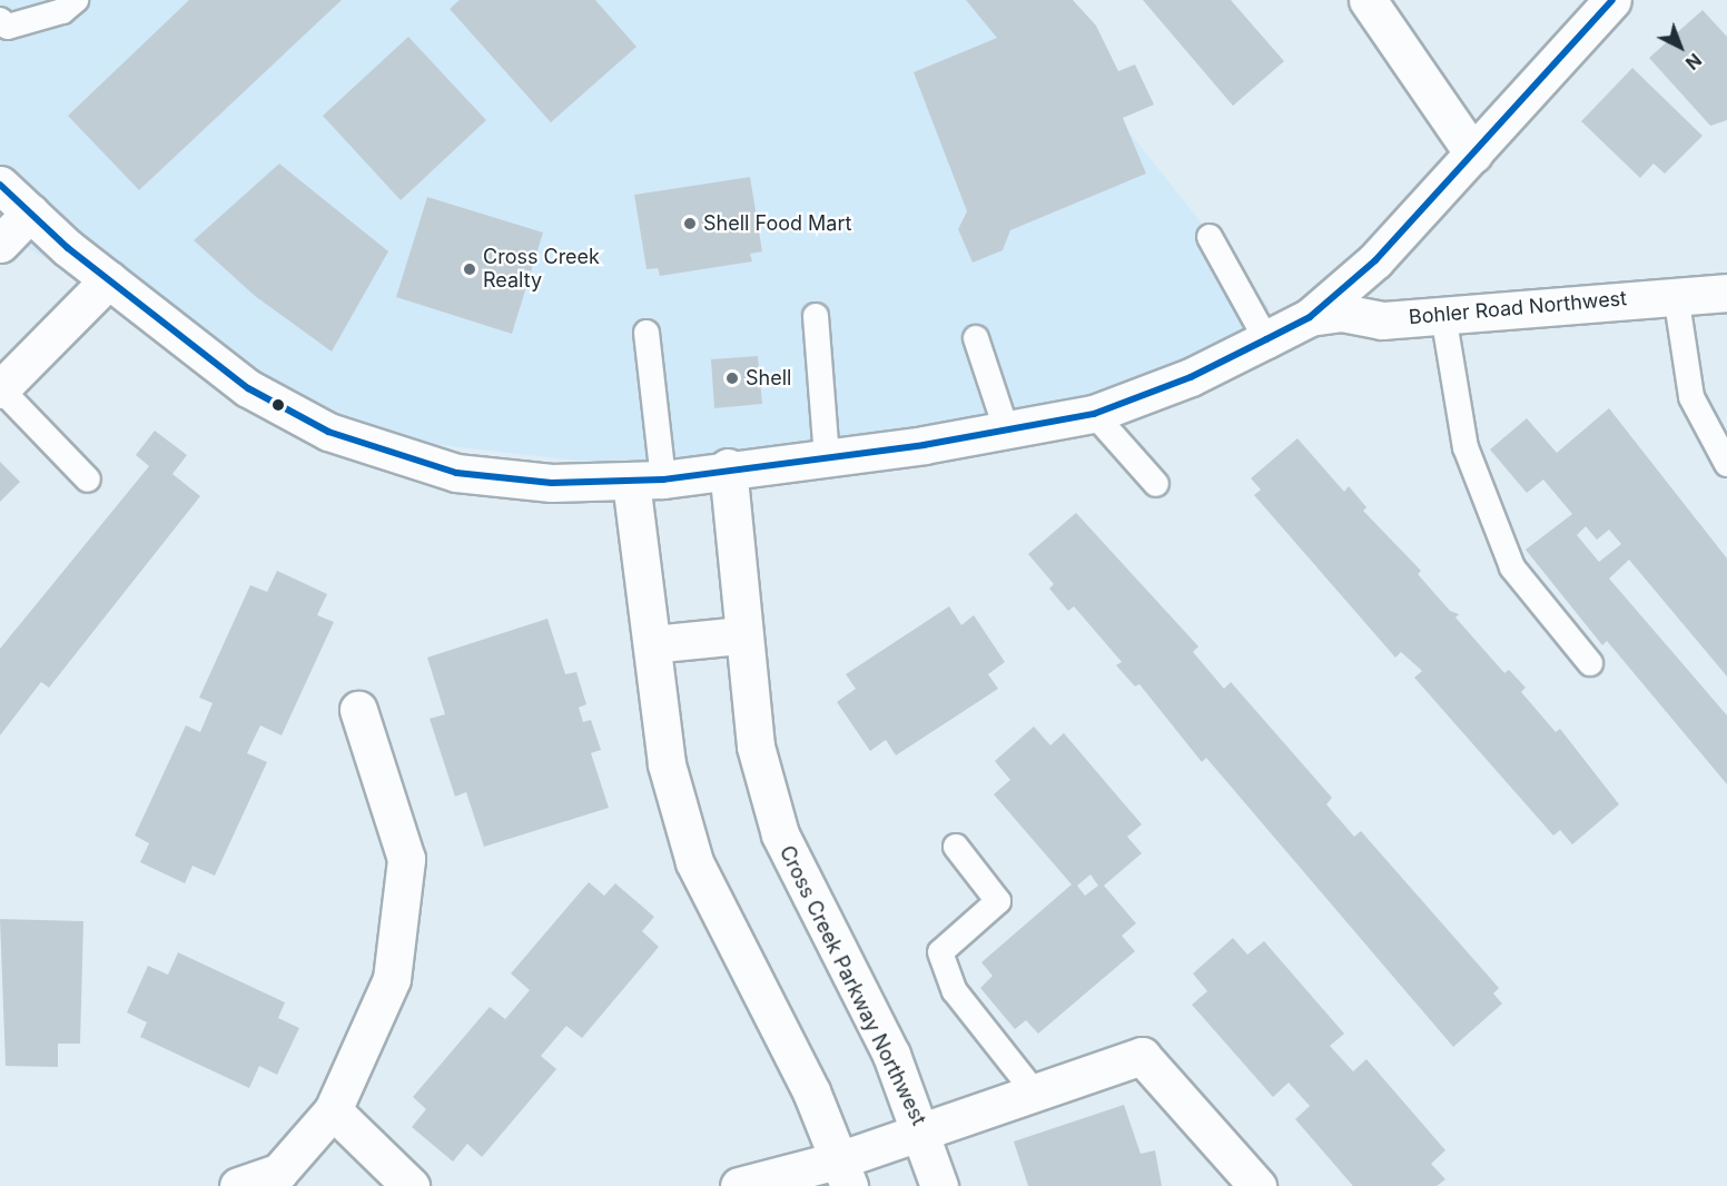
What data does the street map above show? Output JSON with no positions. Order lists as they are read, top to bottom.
{
  "streets": {
    "street": ["Bohler Road Northwest", "Cross Creek Parkway Northwest"]
  },
  "places": ["Shell Food Mart", "Cross Creek Realty", "Shell"],
  "north": "bottom right"
}
